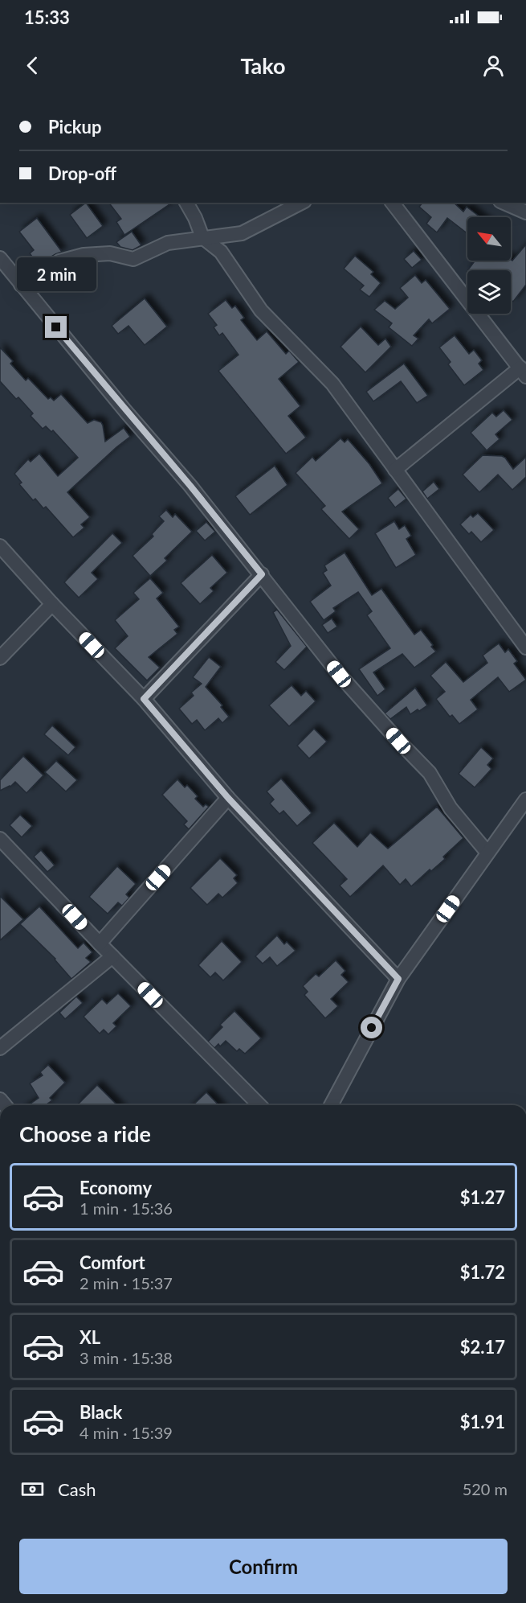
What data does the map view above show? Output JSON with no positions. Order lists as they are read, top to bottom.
{
  "north": "top left",
  "page": {
    "status": "15:33",
    "header": "Tako",
    "banner": ["Pickup", "Drop-off"],
    "bubble": "2 min",
    "heading": "Choose a ride",
    "list": [
      {
        "name": "Economy",
        "note": "1 min · 15:36",
        "value": "$1.27"
      },
      {
        "name": "Comfort",
        "note": "2 min · 15:37",
        "value": "$1.72"
      },
      {
        "name": "XL",
        "note": "3 min · 15:38",
        "value": "$2.17"
      },
      {
        "name": "Black",
        "note": "4 min · 15:39",
        "value": "$1.91"
      }
    ],
    "pay": ["Cash", "520 m"],
    "buttons": "Confirm"
  }
}
